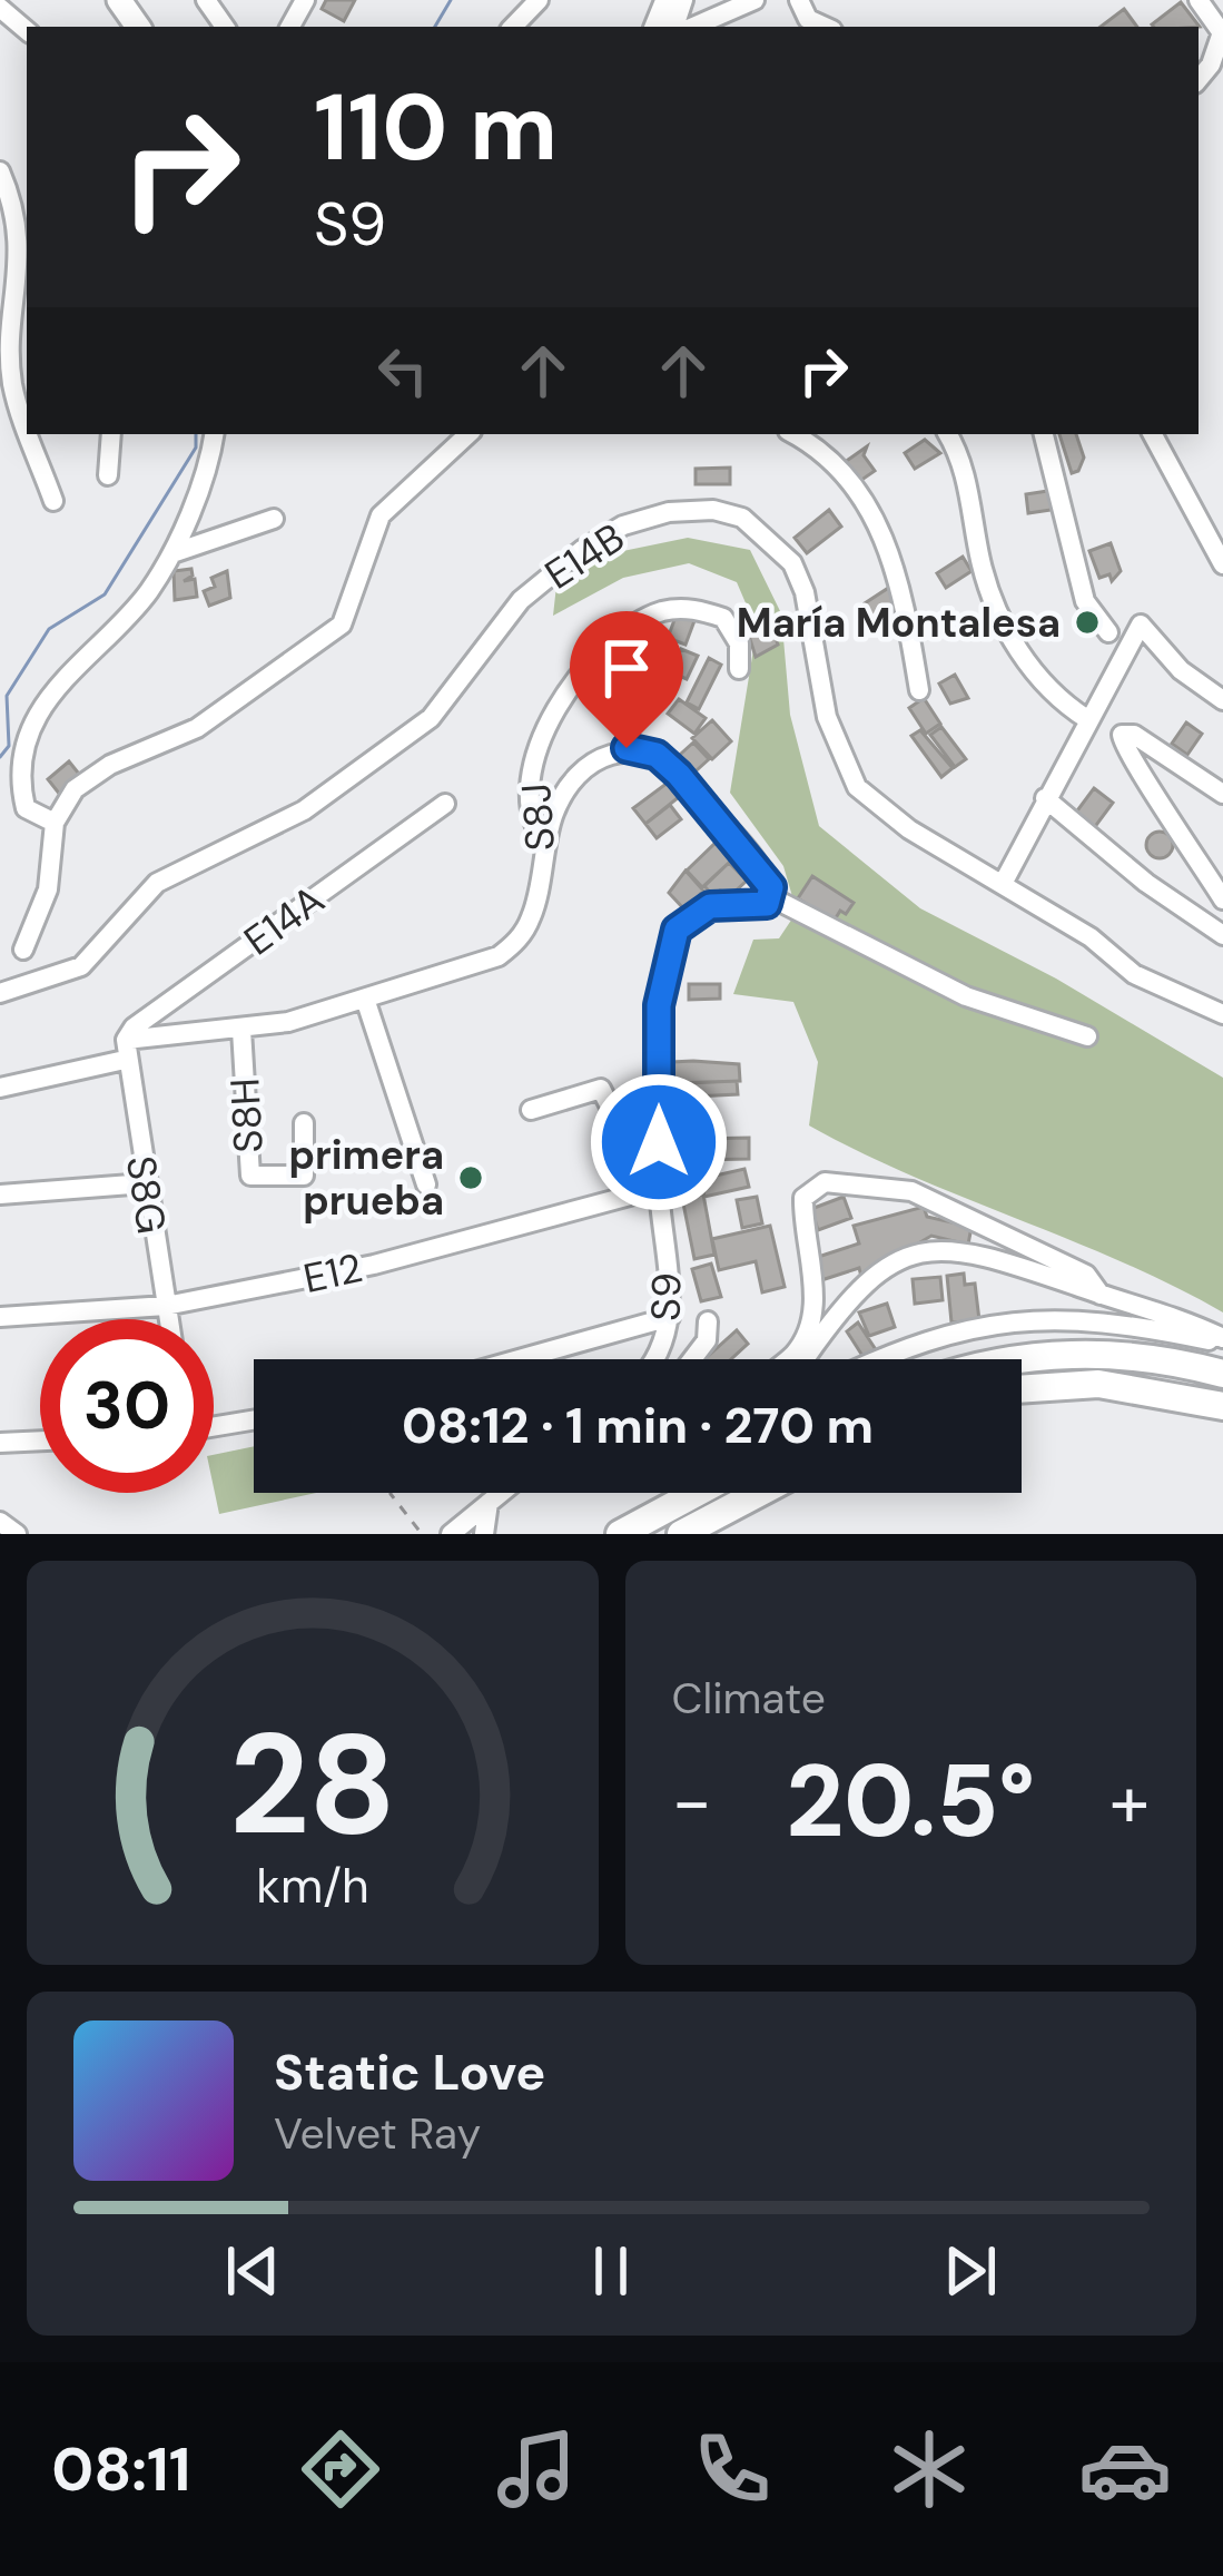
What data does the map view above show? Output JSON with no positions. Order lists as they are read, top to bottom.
{
  "streets": {
    "street": [
      "E14B",
      "S8J",
      "E14A",
      "S8H",
      "S8G",
      "E12",
      "S9"
    ]
  },
  "crossings": [
    ["S8J", "E14A"],
    ["S8J", "S8H"],
    ["S8J", "S8G"],
    ["E14A", "S8G"],
    ["S8G", "E12"],
    ["E12", "S9"]
  ],
  "places": ["María Montalesa", "primera prueba"],
  "page": {
    "turn": ["110 m", "S9"],
    "limit": "30",
    "trip": "08:12 · 1 min · 270 m",
    "tile": "Climate",
    "heat": ["−", "20.5°", "+"],
    "song": ["Static Love", "Velvet Ray"],
    "tabs": "08:11",
    "gauge": ["28", "km/h"]
  }
}
